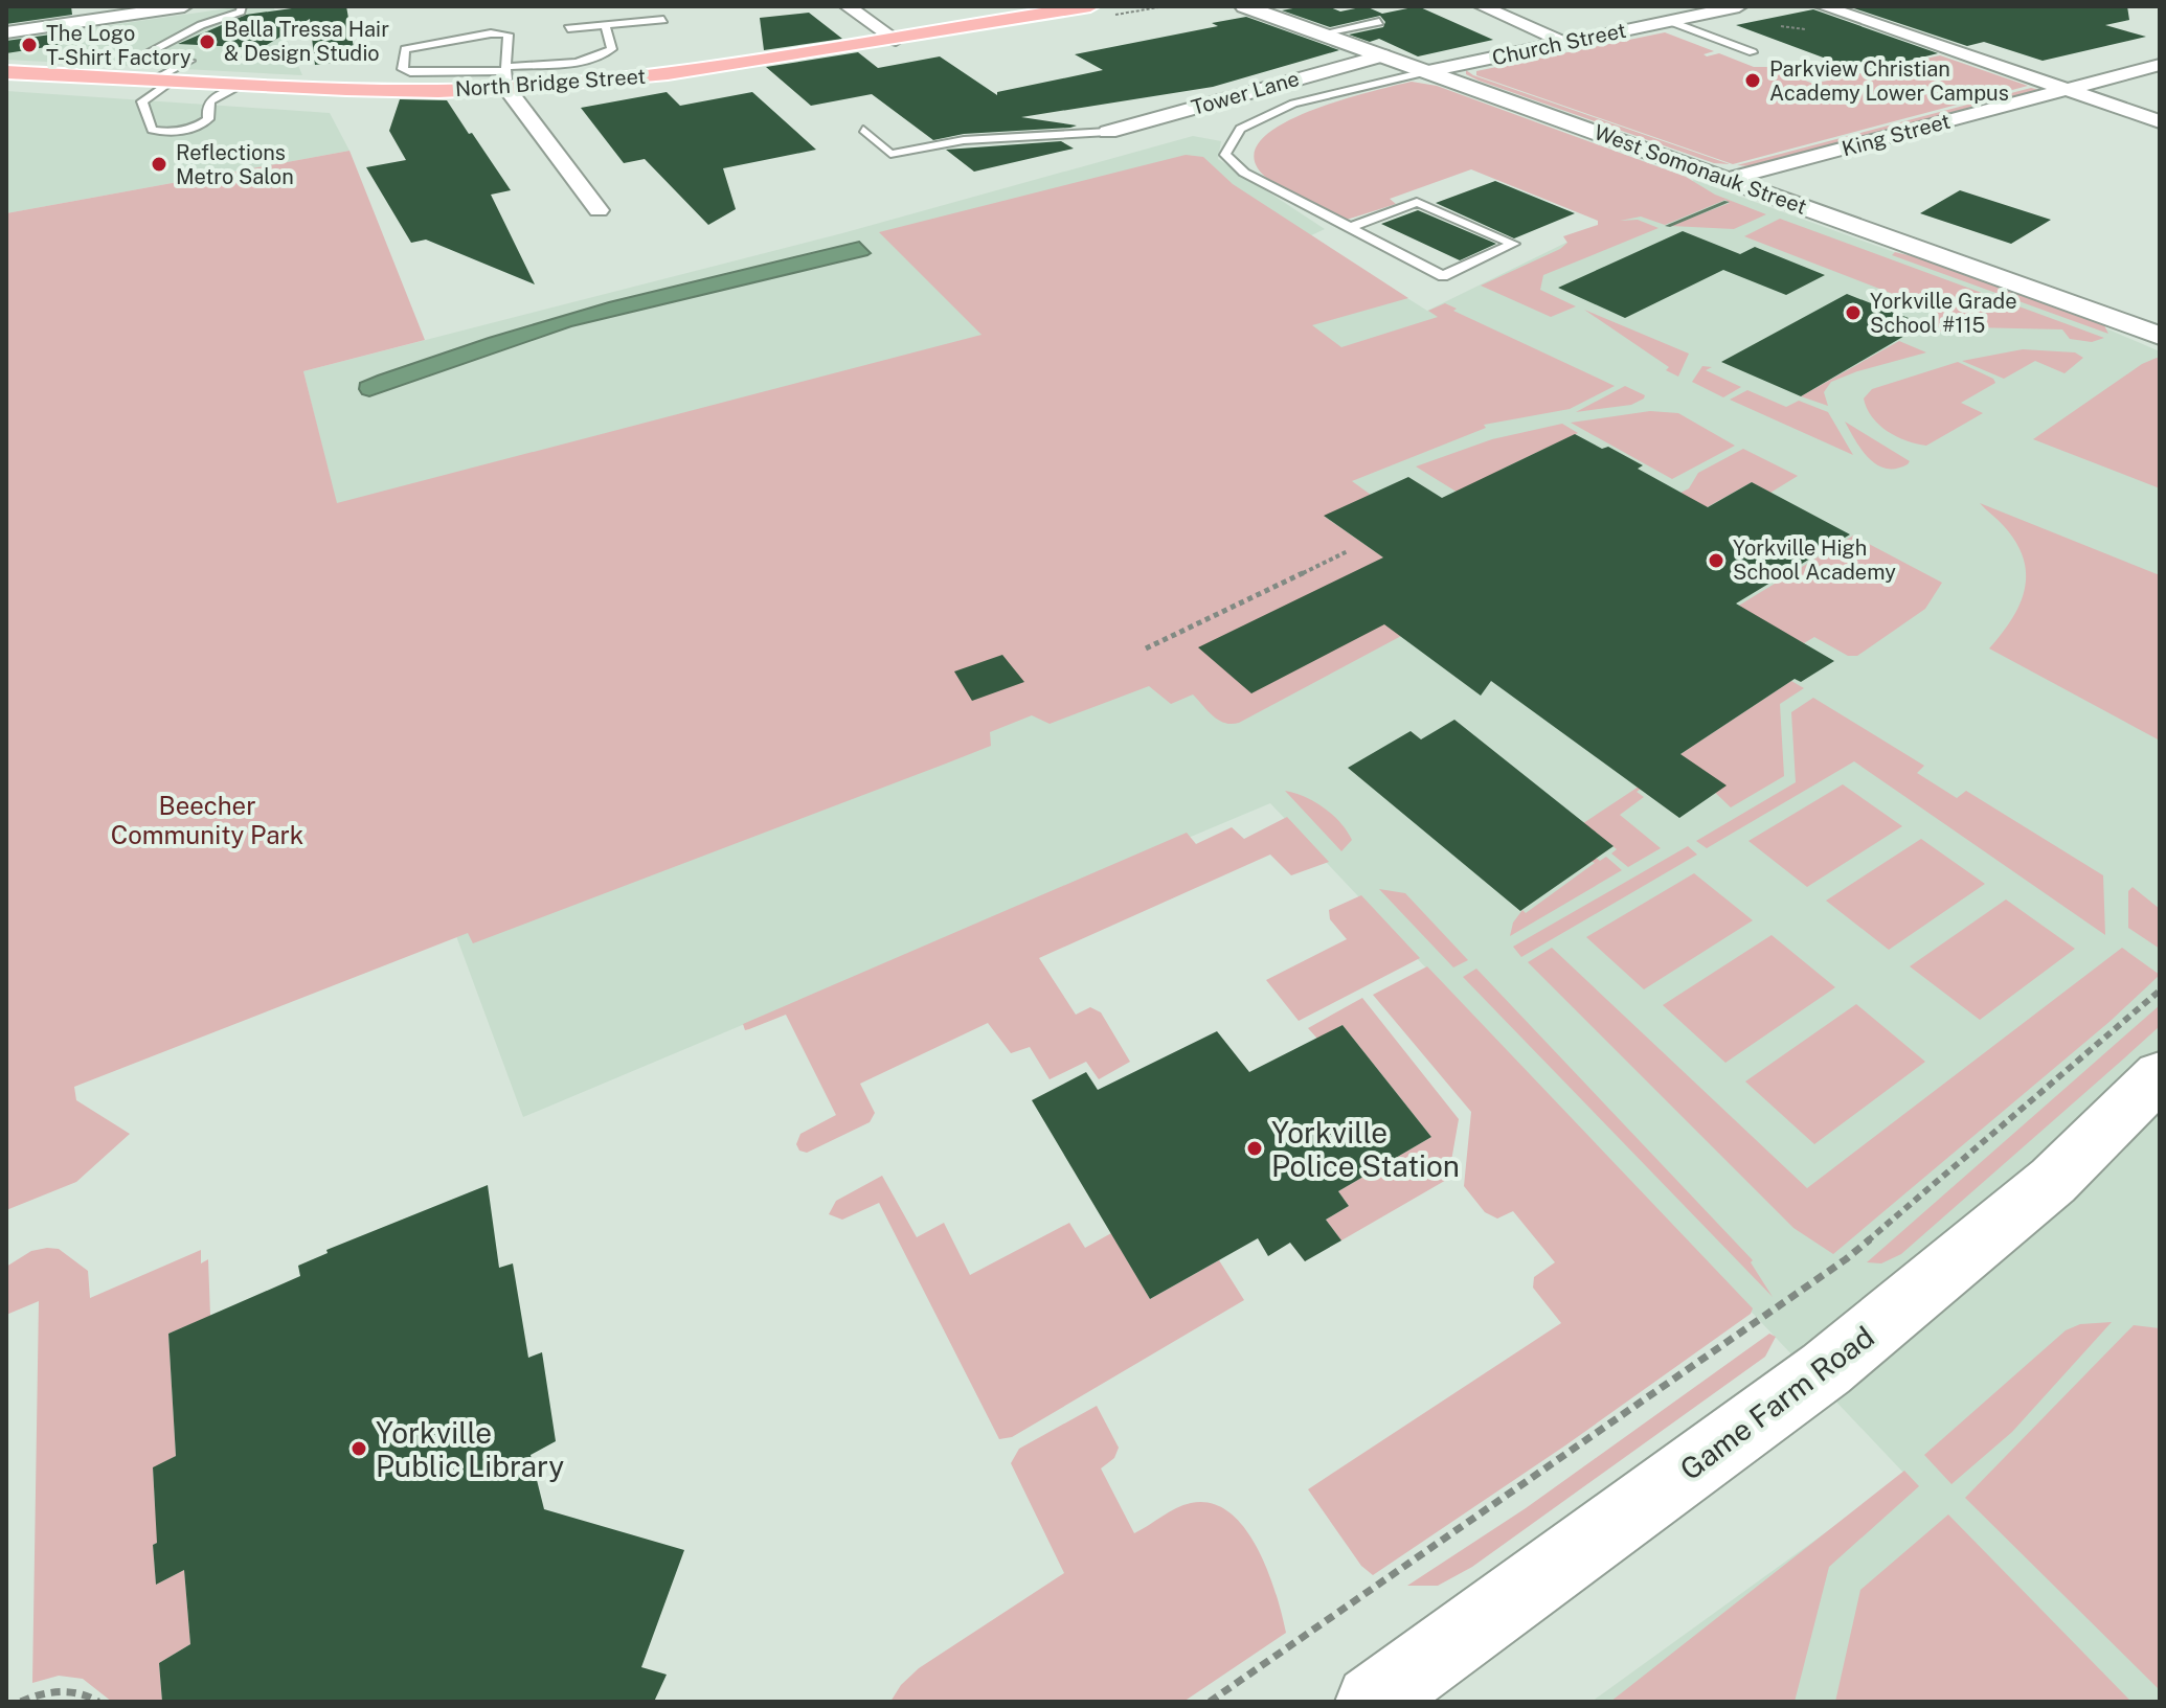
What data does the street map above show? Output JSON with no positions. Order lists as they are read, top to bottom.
{
  "streets": {
    "highway": ["North Bridge Street"],
    "street": [
      "Church Street",
      "Tower Lane",
      "King Street",
      "West Somonauk Street",
      "Game Farm Road"
    ]
  },
  "crossings": [
    ["Church Street", "West Somonauk Street"],
    ["Tower Lane", "West Somonauk Street"],
    ["King Street", "West Somonauk Street"]
  ],
  "parks": ["Beecher Community Park"],
  "places": [
    "Bella Tressa Hair & Design Studio",
    "The Logo T-Shirt Factory",
    "Parkview Christian Academy Lower Campus",
    "Reflections Metro Salon",
    "Yorkville Grade School #115",
    "Yorkville High School Academy",
    "Yorkville Police Station",
    "Yorkville Public Library"
  ]
}
